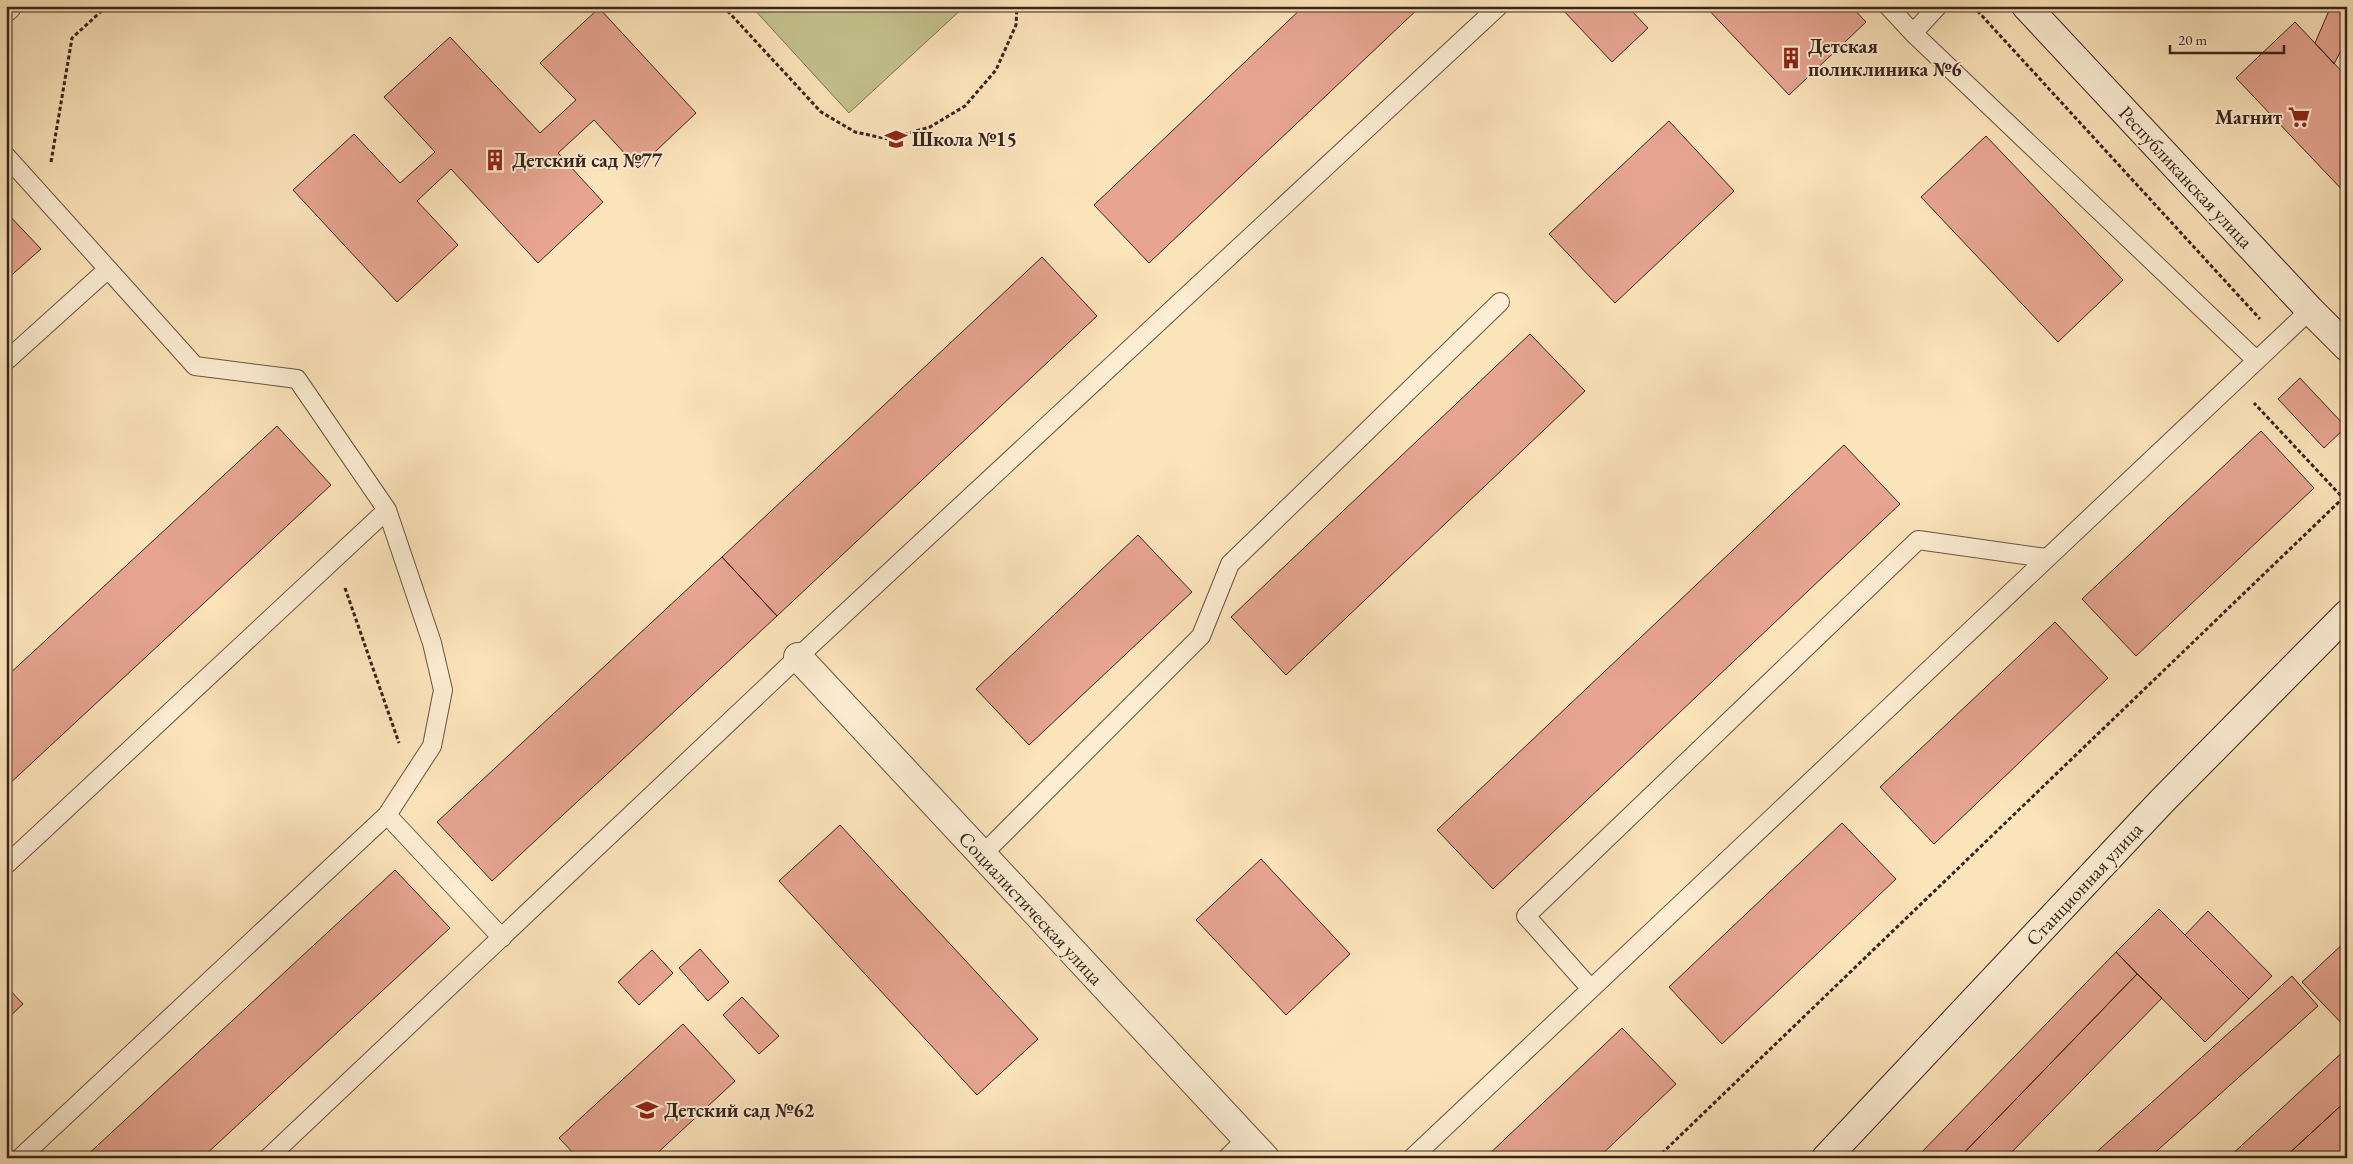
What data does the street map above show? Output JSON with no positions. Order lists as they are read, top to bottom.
{
  "streets": {
    "main road": ["Республиканская улица", "Станционная улица", "Социалистическая улица"]
  },
  "places": {
    "building": ["Детская поликлиника №6", "Детский сад №77"],
    "supermarket": ["Магнит"],
    "school or university": ["Школа №15", "Детский сад №62"]
  },
  "scale_bar": "20 m"
}
